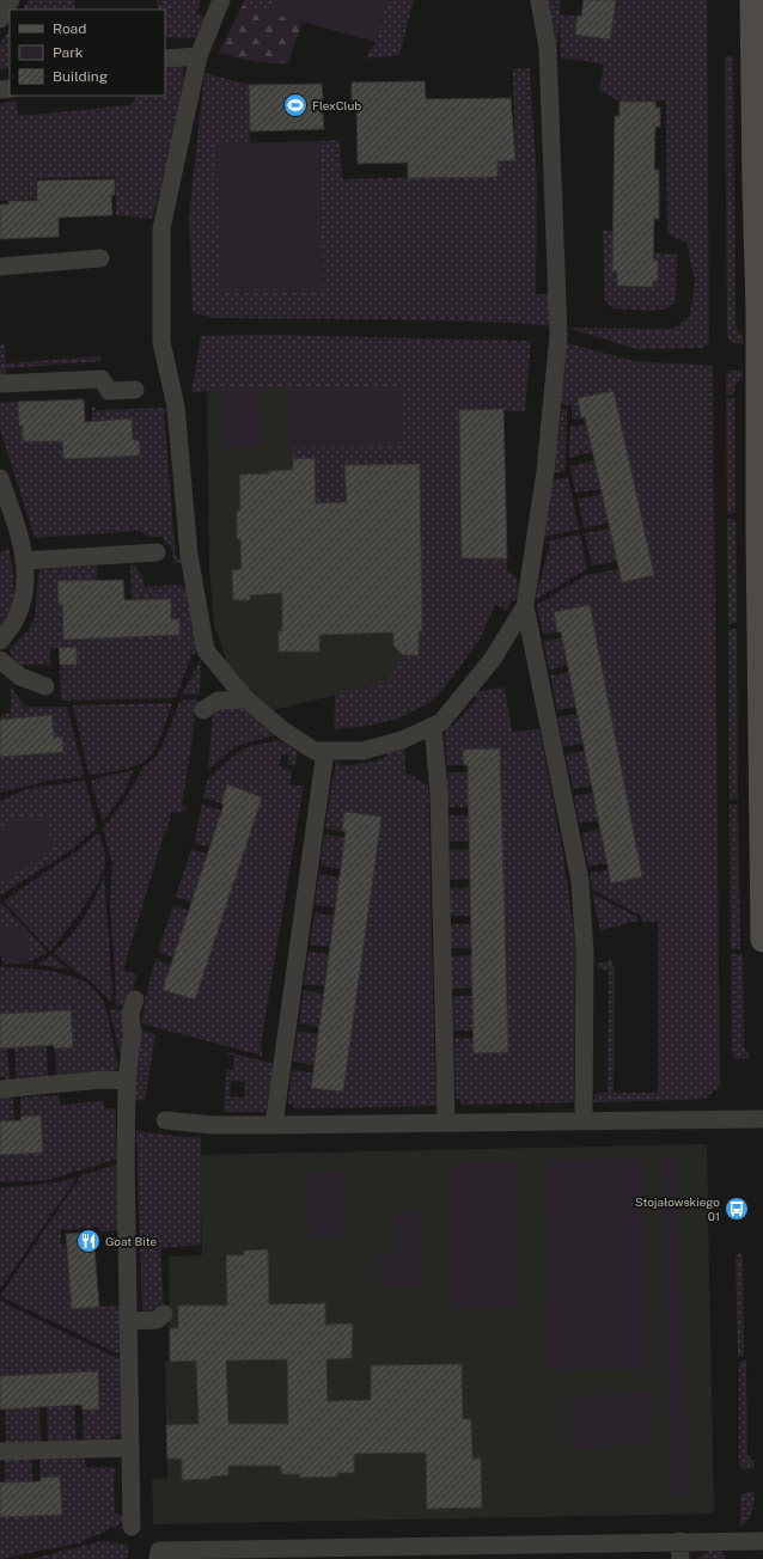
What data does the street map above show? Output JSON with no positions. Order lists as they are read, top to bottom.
{
  "places": {
    "sports": ["FlexClub"],
    "bus stop": ["Stojałowskiego 01"],
    "restaurant": ["Goat Bite"]
  },
  "legend": ["Road", "Park", "Building"]
}
